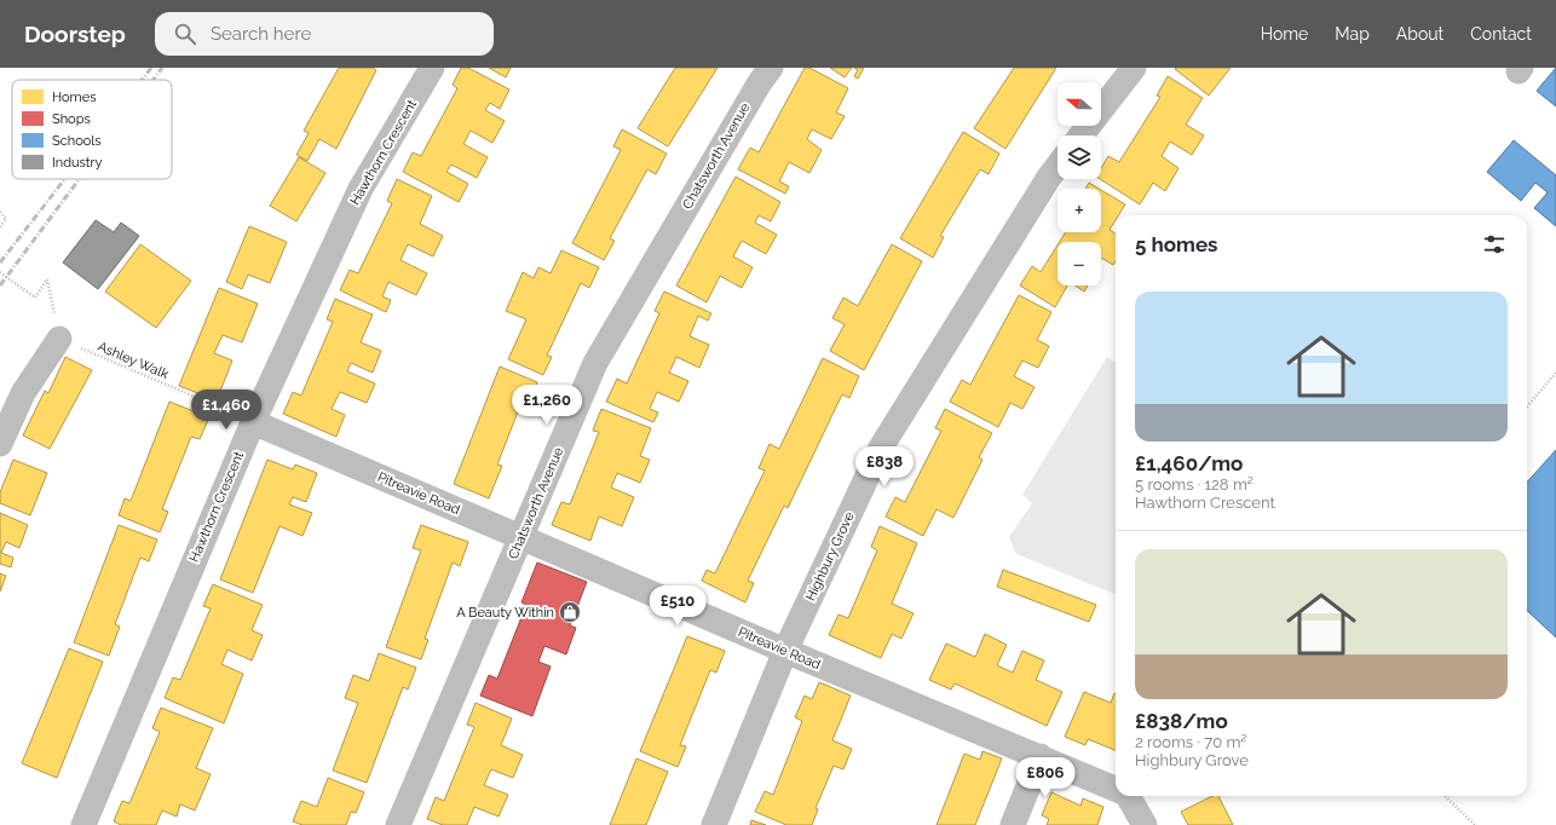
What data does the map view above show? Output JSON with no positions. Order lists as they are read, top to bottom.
{
  "streets": {
    "street": [
      "Hawthorn Crescent",
      "Chatsworth Avenue",
      "Pitreavie Road",
      "Highbury Grove"
    ],
    "path": ["Ashley Walk"]
  },
  "crossings": [
    ["Hawthorn Crescent", "Ashley Walk"],
    ["Hawthorn Crescent", "Pitreavie Road"],
    ["Chatsworth Avenue", "Pitreavie Road"],
    ["Ashley Walk", "Pitreavie Road"],
    ["Pitreavie Road", "Highbury Grove"]
  ],
  "places": {
    "shop": ["A Beauty Within"]
  },
  "legend": [
    "Homes",
    "Shops",
    "Schools",
    "Industry"
  ],
  "north": "left",
  "page": {
    "header": "Doorstep",
    "search": "Search here",
    "nav": [
      "Home",
      "Map",
      "About",
      "Contact"
    ],
    "map_buttons": ["+", "−"],
    "heading": "5 homes",
    "list": [
      {
        "name": "£1,460/mo",
        "note": "5 rooms · 128 m² · Hawthorn Crescent"
      },
      {
        "name": "£838/mo",
        "note": "2 rooms · 70 m² · Highbury Grove"
      }
    ],
    "price": [
      "£1,260",
      "£1,460",
      "£838",
      "£510",
      "£806"
    ]
  }
}
